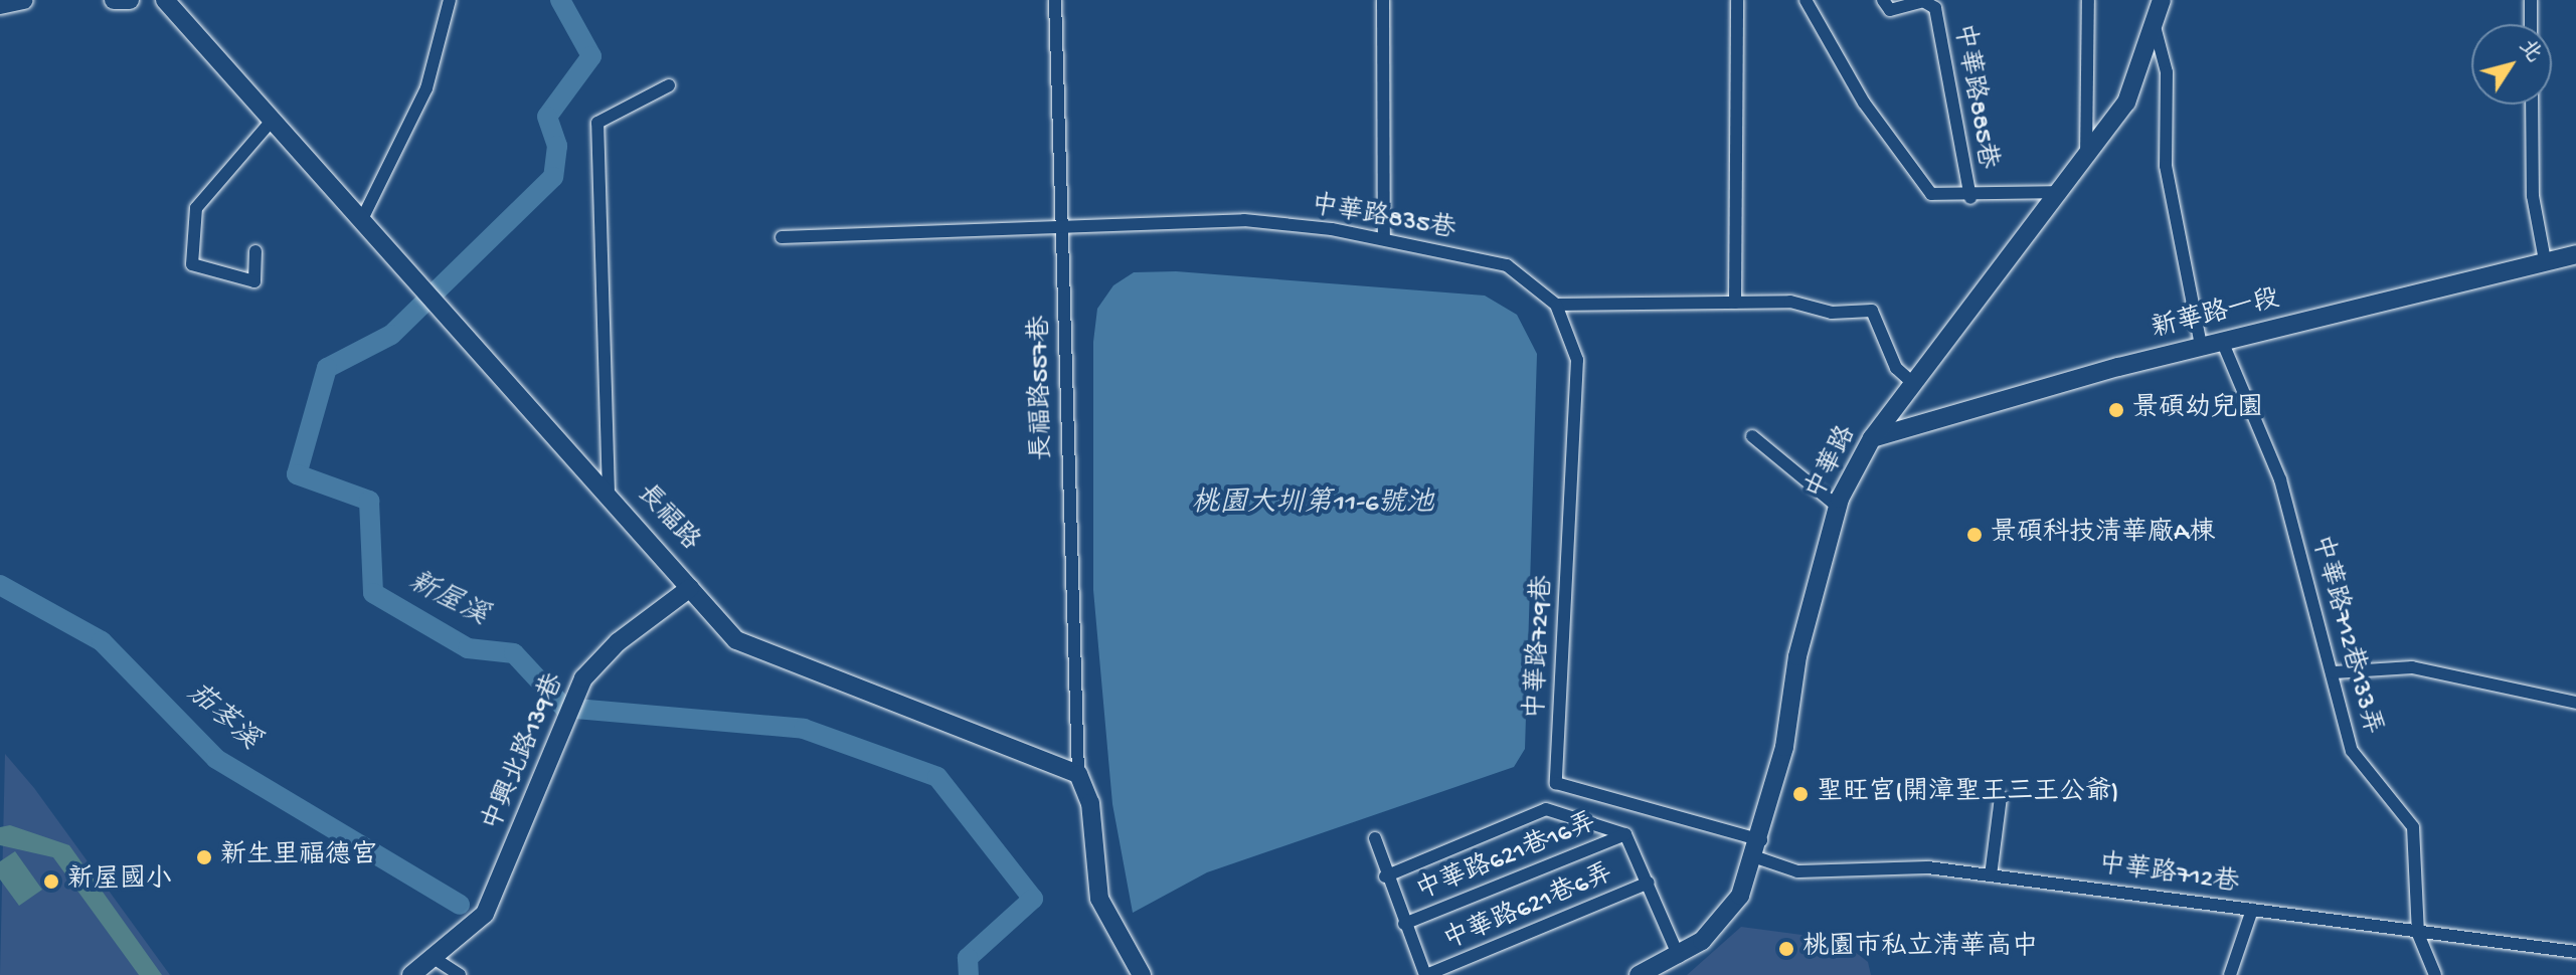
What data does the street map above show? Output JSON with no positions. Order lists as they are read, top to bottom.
{
  "streets": {
    "street": [
      "中華路885巷",
      "中華路835巷",
      "新華路一段",
      "長福路557巷",
      "中華路",
      "長福路",
      "中華路712巷133弄",
      "中華路729巷",
      "中興北路139巷",
      "中華路621巷16弄",
      "中華路712巷",
      "中華路621巷6弄"
    ]
  },
  "crossings": [
    ["中華路885巷", "中華路"],
    ["中華路835巷", "長福路557巷"],
    ["中華路835巷", "中華路729巷"],
    ["新華路一段", "中華路"],
    ["新華路一段", "中華路712巷133弄"],
    ["長福路557巷", "長福路"],
    ["中華路", "中華路729巷"],
    ["中華路", "中華路712巷"],
    ["長福路", "中興北路139巷"],
    ["中華路712巷133弄", "中華路712巷"],
    ["中華路729巷", "中華路712巷"]
  ],
  "water": ["桃園大圳第11-6號池", "新屋溪", "茄苳溪"],
  "places": [
    "景碩幼兒園",
    "景碩科技清華廠A棟",
    "聖旺宮(開漳聖王三王公爺)",
    "新生里福德宮",
    "新屋國小",
    "桃園市私立清華高中"
  ],
  "north": "top right"
}
